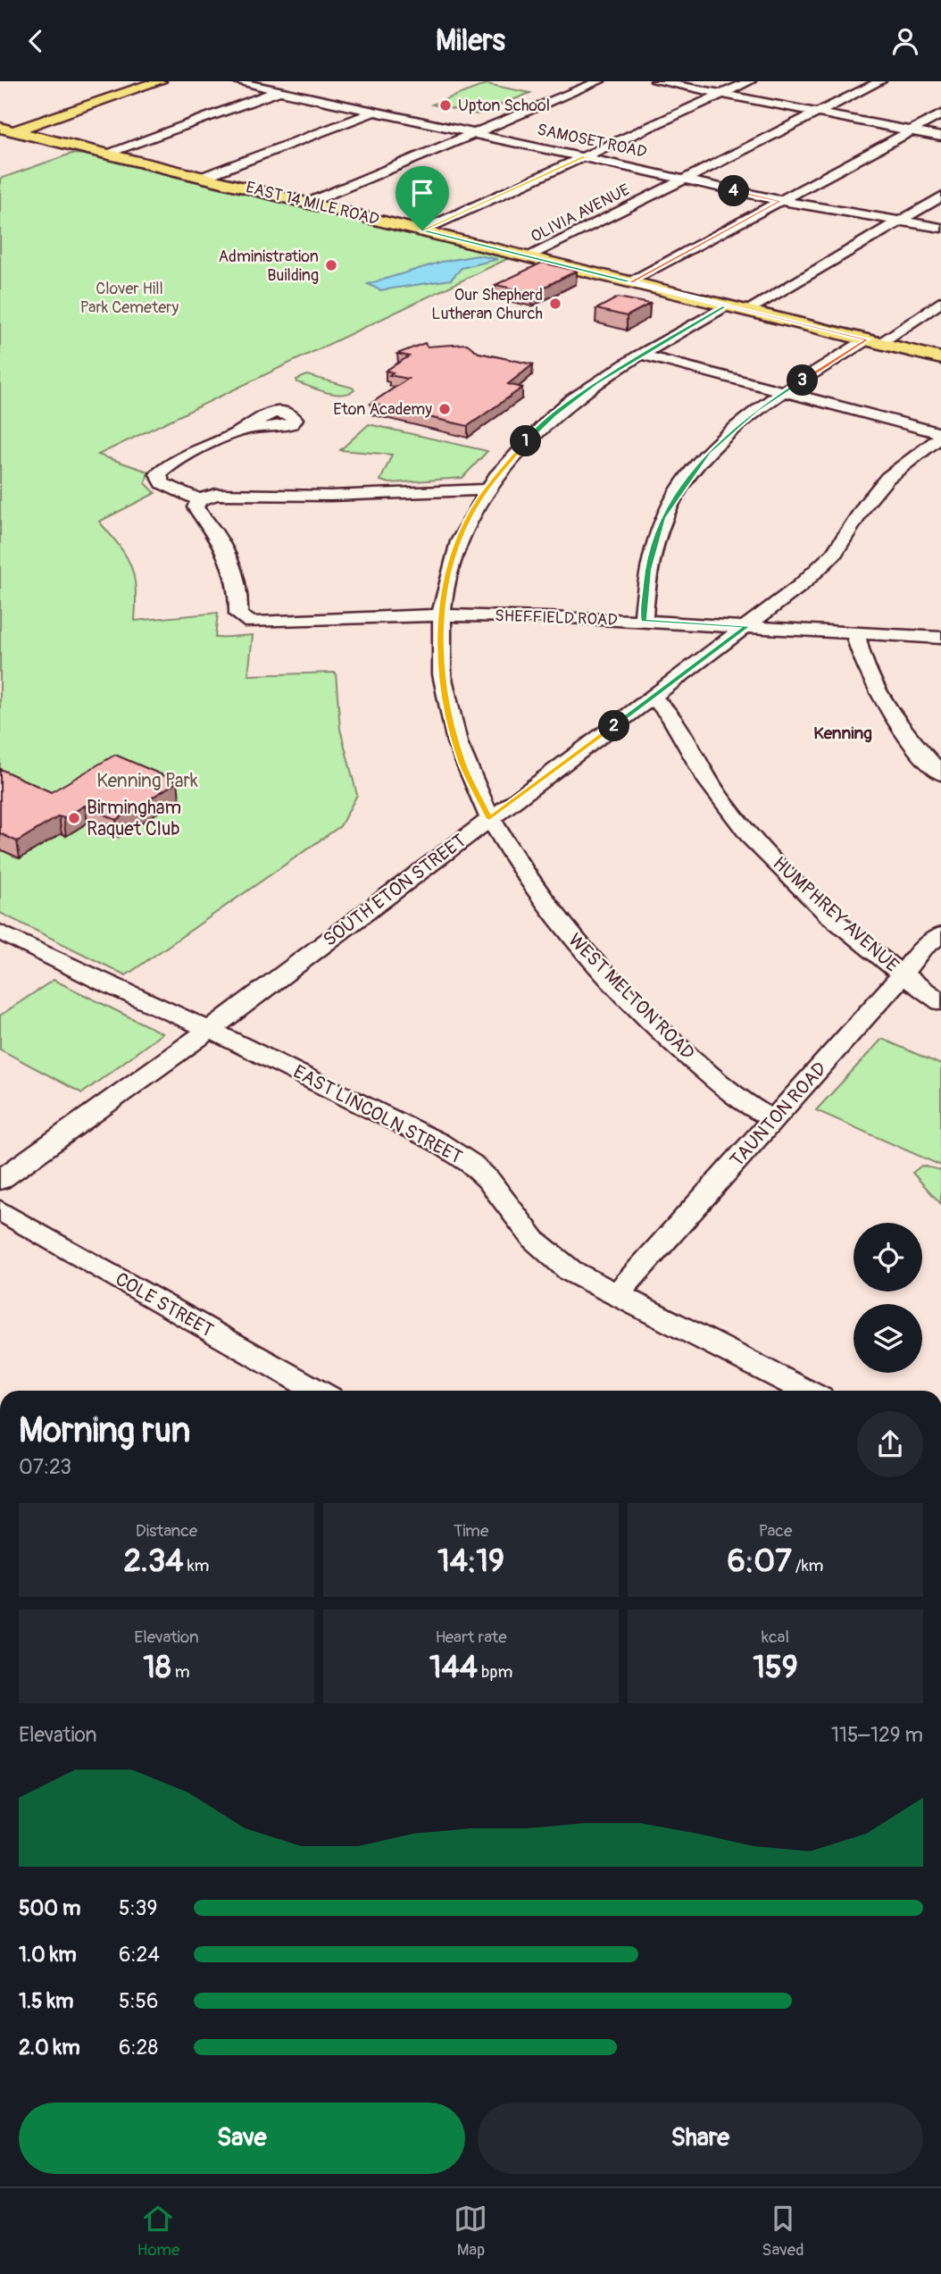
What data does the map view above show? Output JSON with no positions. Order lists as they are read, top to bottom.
{
  "streets": {
    "main road": ["EAST 14 MILE ROAD"],
    "street": [
      "SAMOSET ROAD",
      "OLIVIA AVENUE",
      "SHEFFIELD ROAD",
      "SOUTH ETON STREET",
      "HUMPHREY AVENUE",
      "WEST MELTON ROAD",
      "EAST LINCOLN STREET",
      "TAUNTON ROAD",
      "COLE STREET"
    ]
  },
  "crossings": [
    ["SAMOSET ROAD", "OLIVIA AVENUE"],
    ["EAST 14 MILE ROAD", "OLIVIA AVENUE"],
    ["EAST 14 MILE ROAD", "WEST MELTON ROAD"],
    ["SHEFFIELD ROAD", "SOUTH ETON STREET"],
    ["SHEFFIELD ROAD", "WEST MELTON ROAD"],
    ["SOUTH ETON STREET", "HUMPHREY AVENUE"],
    ["SOUTH ETON STREET", "WEST MELTON ROAD"],
    ["SOUTH ETON STREET", "EAST LINCOLN STREET"],
    ["HUMPHREY AVENUE", "TAUNTON ROAD"],
    ["WEST MELTON ROAD", "TAUNTON ROAD"],
    ["EAST LINCOLN STREET", "TAUNTON ROAD"]
  ],
  "districts": ["Kenning"],
  "parks": ["Clover Hill Park Cemetery", "Kenning Park"],
  "places": [
    "Upton School",
    "Administration Building",
    "Our Shepherd Lutheran Church",
    "Eton Academy",
    "Birmingham Raquet Club"
  ],
  "page": {
    "header": "Milers",
    "pins": [
      "4",
      "3",
      "1",
      "2"
    ],
    "heading": ["Morning run", "07:23"],
    "stats": [
      ["Distance", "2.34 km"],
      ["Time", "14:19"],
      ["Pace", "6:07 /km"],
      ["Elevation", "18 m"],
      ["Heart rate", "144 bpm"],
      ["kcal", "159"]
    ],
    "chart": ["Elevation", "115–129 m"],
    "list": [
      {
        "name": "500 m",
        "note": "5:39"
      },
      {
        "name": "1.0 km",
        "note": "6:24"
      },
      {
        "name": "1.5 km",
        "note": "5:56"
      },
      {
        "name": "2.0 km",
        "note": "6:28"
      }
    ],
    "buttons": ["Save", "Share"],
    "tabs": ["Home", "Map", "Saved"]
  }
}
